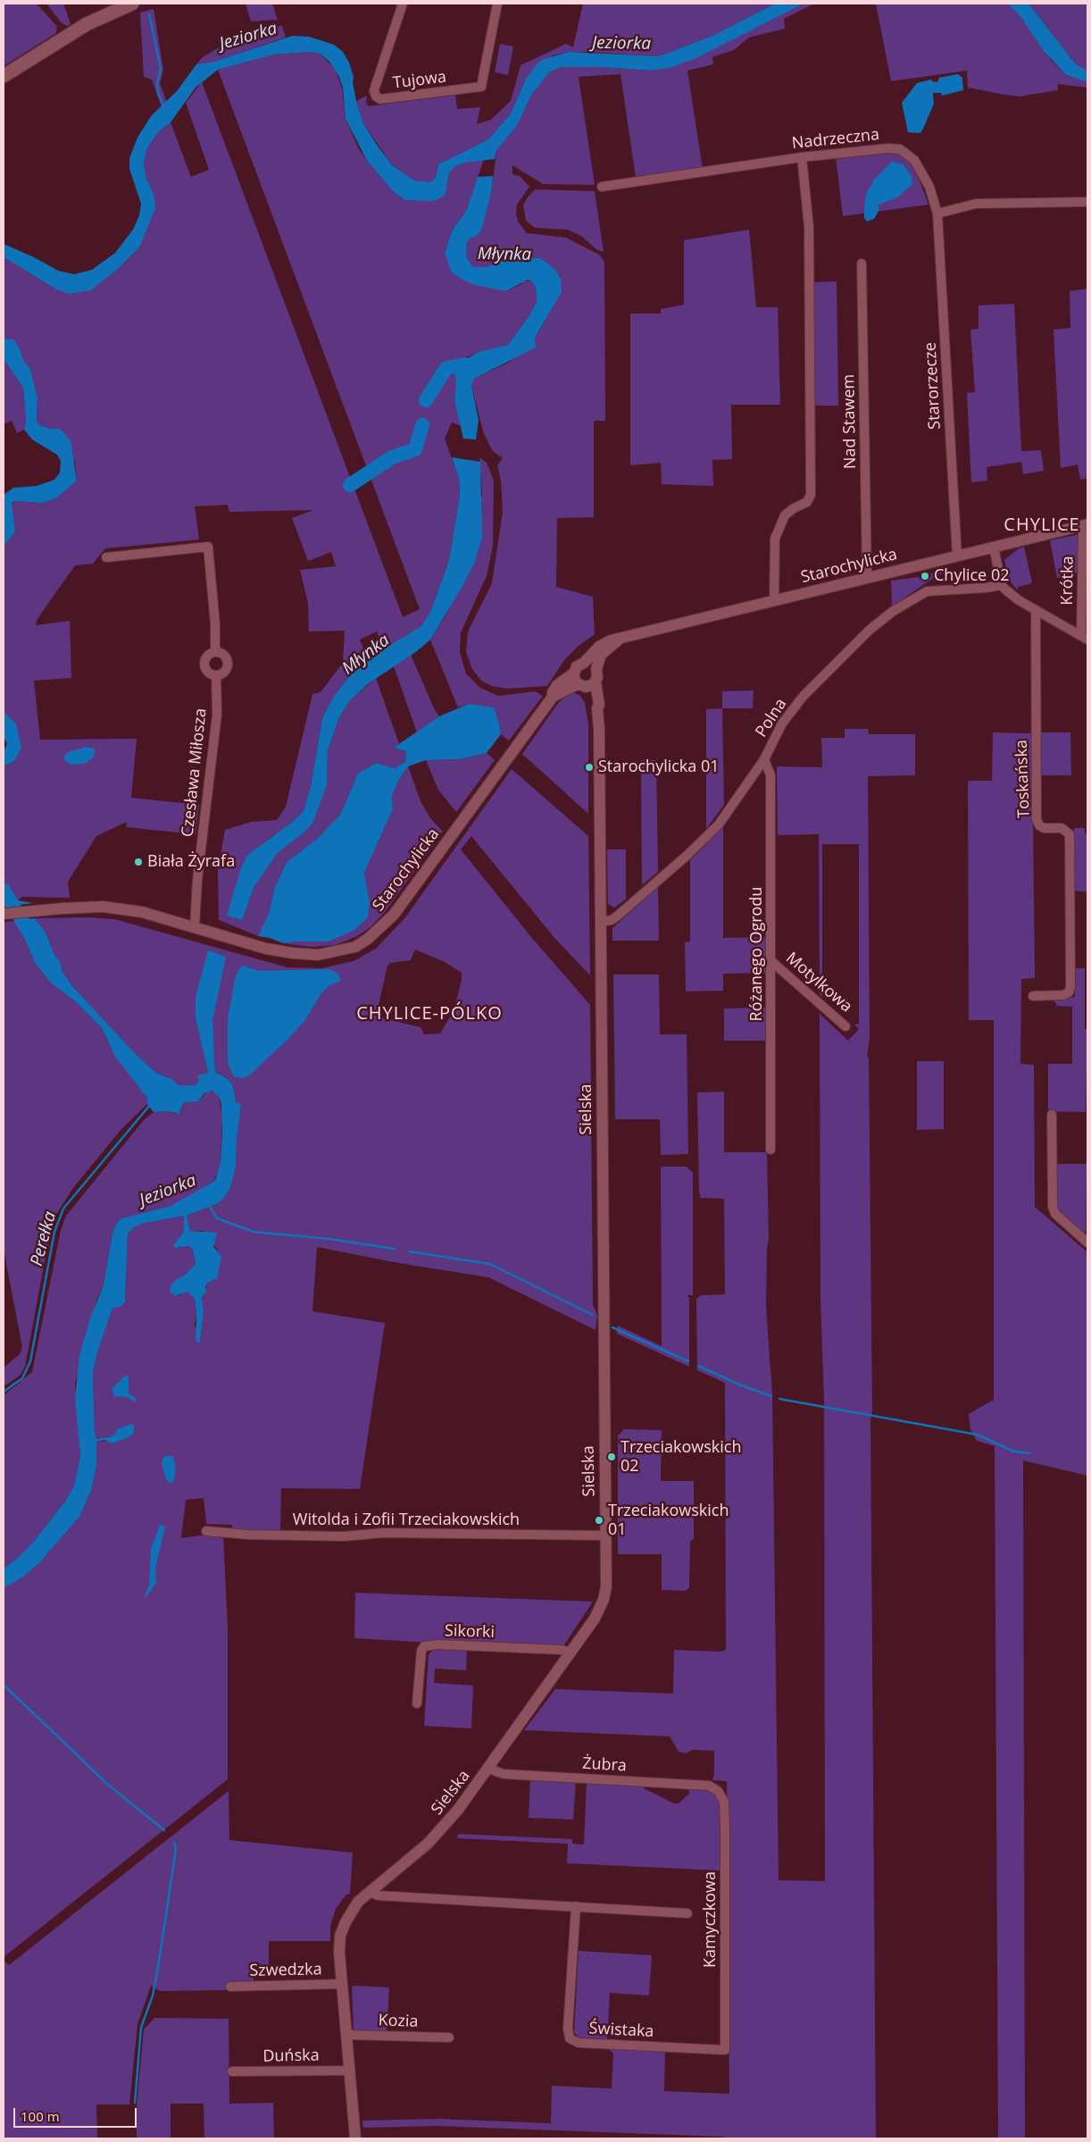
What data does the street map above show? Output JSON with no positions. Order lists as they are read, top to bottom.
{
  "streets": {
    "street": [
      "Tujowa",
      "Nadrzeczna",
      "Starorzecze",
      "Nad Stawem",
      "Starochylicka",
      "Krótka",
      "Polna",
      "Czesława Miłosza",
      "Toskańska",
      "Różanego Ogrodu",
      "Motylkowa",
      "Sielska",
      "Witolda i Zofii Trzeciakowskich",
      "Sikorki",
      "Żubra",
      "Kamyczkowa",
      "Szwedzka",
      "Kozia",
      "Świstaka",
      "Duńska"
    ]
  },
  "crossings": [
    ["Nadrzeczna", "Starorzecze"],
    ["Starorzecze", "Starochylicka"],
    ["Nad Stawem", "Starochylicka"],
    ["Starochylicka", "Krótka"],
    ["Starochylicka", "Czesława Miłosza"],
    ["Starochylicka", "Sielska"],
    ["Polna", "Różanego Ogrodu"],
    ["Polna", "Sielska"],
    ["Różanego Ogrodu", "Motylkowa"],
    ["Sielska", "Witolda i Zofii Trzeciakowskich"],
    ["Sielska", "Sikorki"],
    ["Sielska", "Żubra"],
    ["Sielska", "Szwedzka"],
    ["Sielska", "Kozia"],
    ["Sielska", "Duńska"],
    ["Żubra", "Kamyczkowa"],
    ["Kamyczkowa", "Świstaka"]
  ],
  "districts": ["CHYLICE", "CHYLICE-PÓLKO"],
  "water": ["Jeziorka", "Młynka", "Perełka"],
  "places": [
    "Chylice 02",
    "Starochylicka 01",
    "Biała Żyrafa",
    "Trzeciakowskich 02",
    "Trzeciakowskich 01"
  ],
  "scale_bar": "100 m"
}
